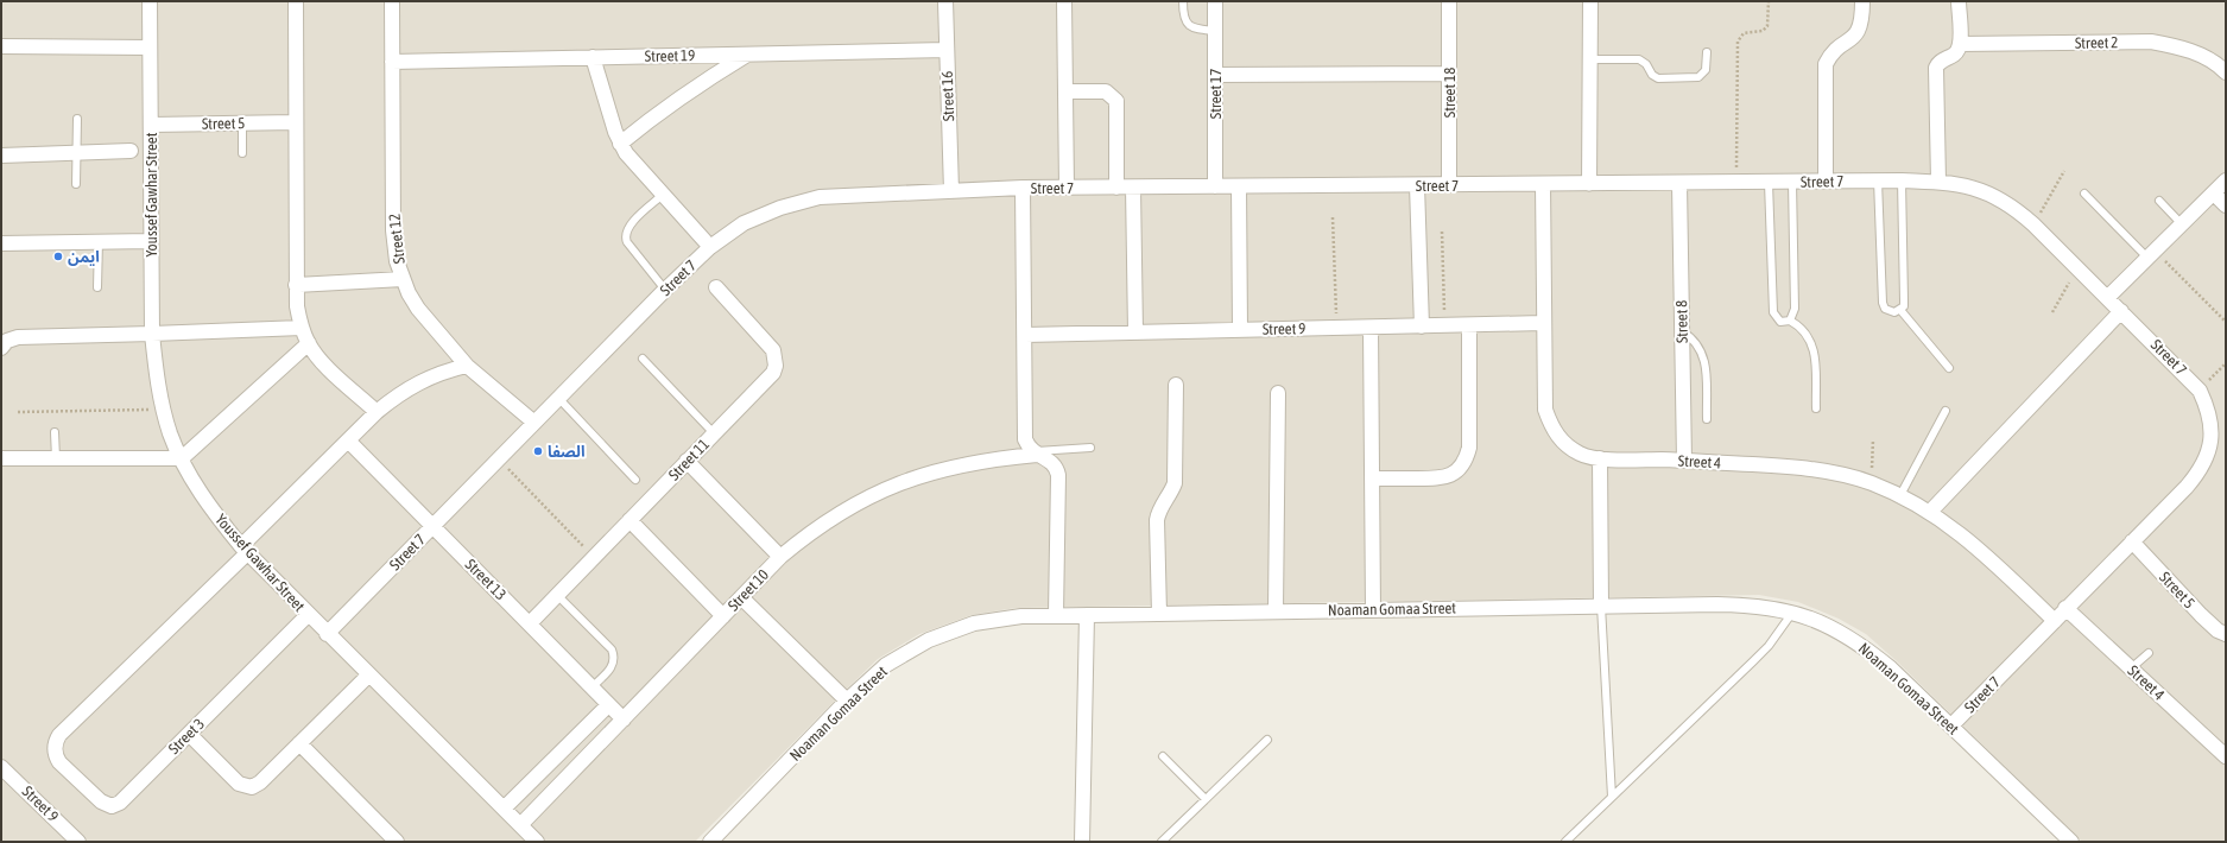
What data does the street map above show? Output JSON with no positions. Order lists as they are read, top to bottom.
{
  "streets": {
    "street": [
      "Street 2",
      "Street 19",
      "Street 18",
      "Street 17",
      "Street 16",
      "Street 5",
      "Street 7",
      "Youssef Gawhar Street",
      "Street 12",
      "Street 8",
      "Street 9",
      "Street 11",
      "Street 4",
      "Street 13",
      "Street 10",
      "Noaman Gomaa Street",
      "Street 3"
    ]
  },
  "crossings": [
    ["Street 19", "Street 16"],
    ["Street 19", "Street 12"],
    ["Street 18", "Street 7"],
    ["Street 17", "Street 7"],
    ["Street 16", "Street 7"],
    ["Street 5", "Street 7"],
    ["Street 5", "Youssef Gawhar Street"],
    ["Street 7", "Youssef Gawhar Street"],
    ["Street 7", "Street 12"],
    ["Street 7", "Street 8"],
    ["Street 7", "Street 4"],
    ["Street 7", "Street 13"],
    ["Street 7", "Noaman Gomaa Street"],
    ["Youssef Gawhar Street", "Street 10"],
    ["Youssef Gawhar Street", "Street 3"],
    ["Street 8", "Street 4"],
    ["Street 9", "Street 4"],
    ["Street 11", "Street 13"],
    ["Street 13", "Street 10"]
  ],
  "places": ["ايمن", "الصفا"]
}
